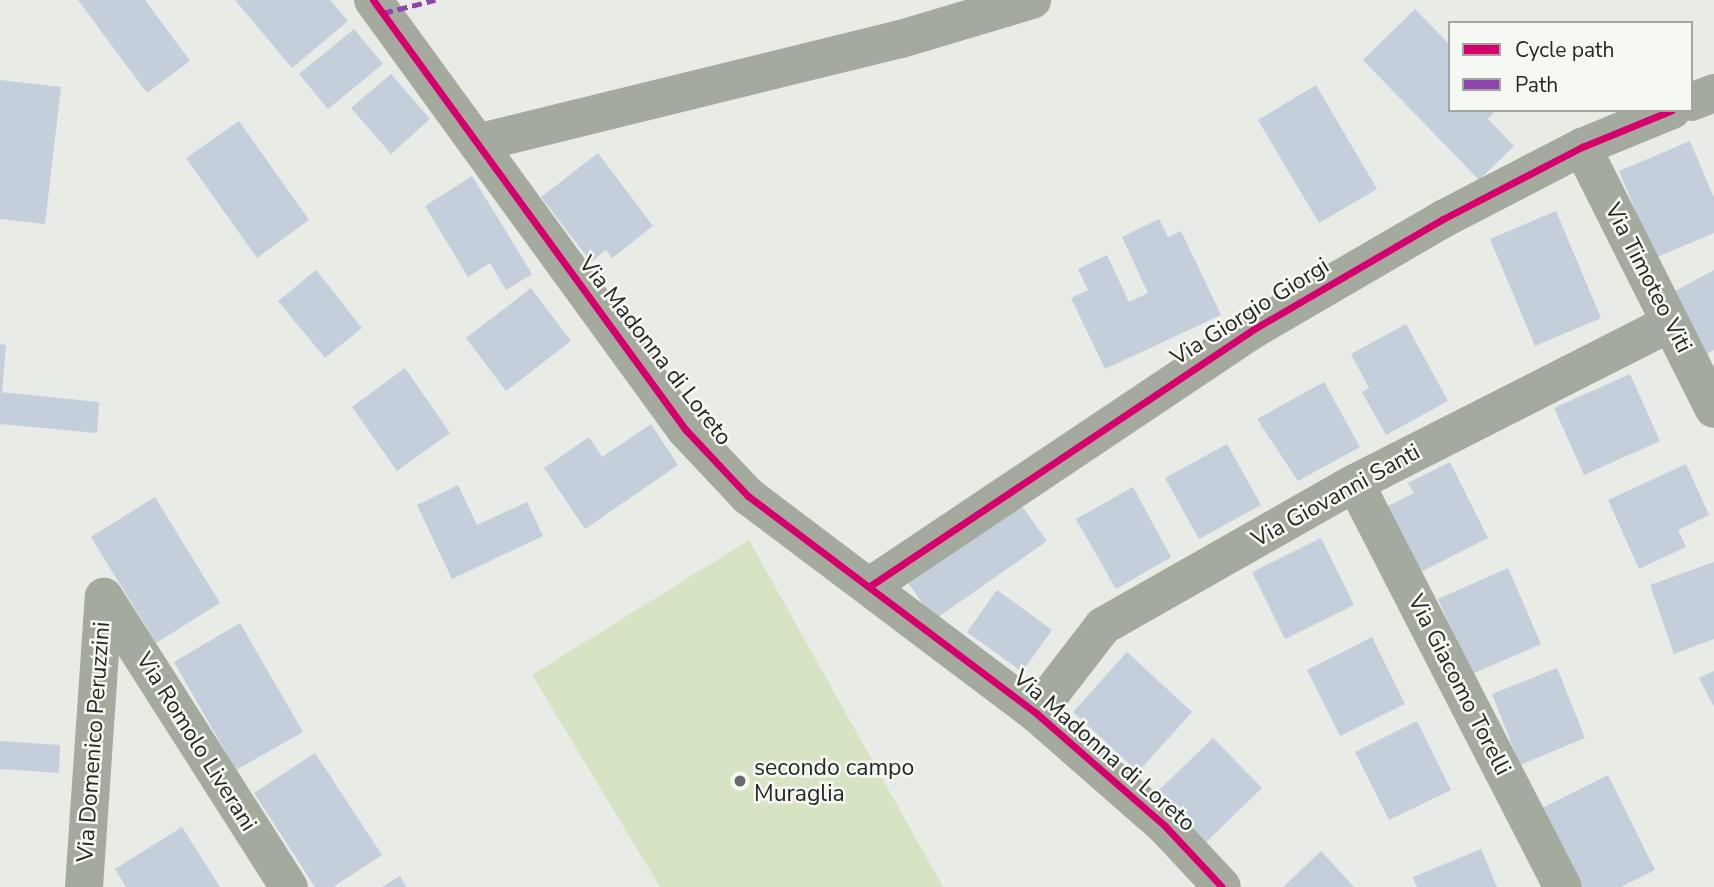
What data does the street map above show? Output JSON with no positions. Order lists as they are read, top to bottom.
{
  "streets": {
    "street": [
      "Via Timoteo Viti",
      "Via Giorgio Giorgi",
      "Via Madonna di Loreto",
      "Via Giovanni Santi",
      "Via Giacomo Torelli",
      "Via Domenico Peruzzini",
      "Via Romolo Liverani"
    ]
  },
  "crossings": [
    ["Via Timoteo Viti", "Via Giorgio Giorgi"],
    ["Via Timoteo Viti", "Via Giovanni Santi"],
    ["Via Giorgio Giorgi", "Via Madonna di Loreto"],
    ["Via Madonna di Loreto", "Via Giovanni Santi"],
    ["Via Giovanni Santi", "Via Giacomo Torelli"],
    ["Via Domenico Peruzzini", "Via Romolo Liverani"]
  ],
  "places": ["secondo campo Muraglia"],
  "legend": ["Cycle path", "Path"]
}
